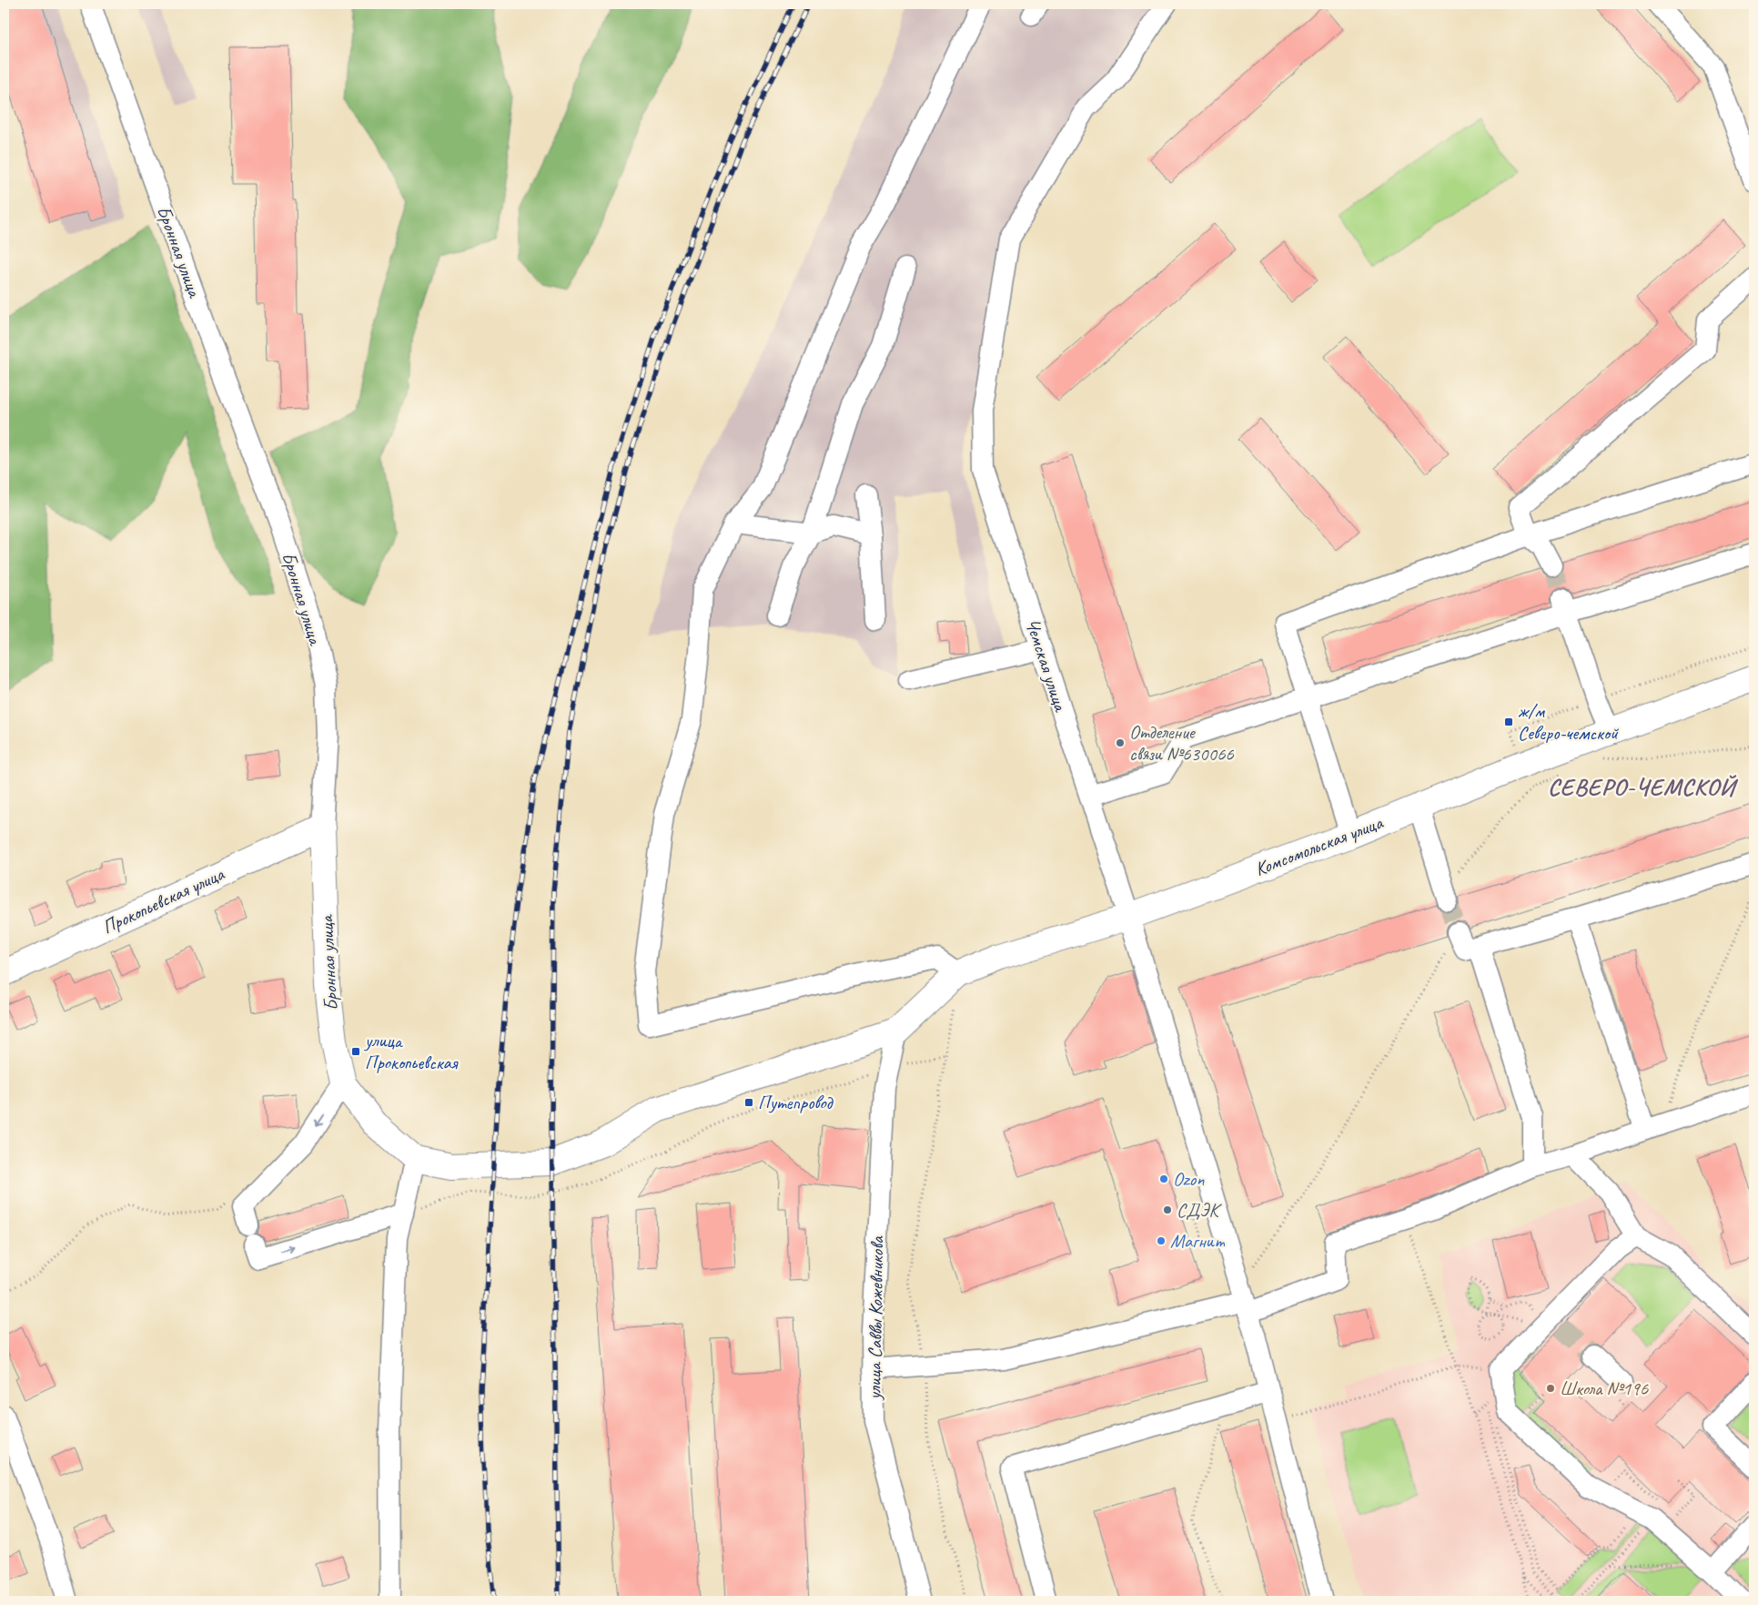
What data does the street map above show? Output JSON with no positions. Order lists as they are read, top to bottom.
{
  "streets": {
    "main road": ["Бронная улица", "Комсомольская улица", "Прокопьевская улица"],
    "street": ["Чемская улица", "улица Саввы Кожевникова"]
  },
  "crossings": [
    ["Бронная улица", "Комсомольская улица"],
    ["Бронная улица", "Прокопьевская улица"],
    ["Бронная улица", "улица Саввы Кожевникова"],
    ["Чемская улица", "Комсомольская улица"],
    ["Комсомольская улица", "улица Саввы Кожевникова"]
  ],
  "districts": ["СЕВЕРО-ЧЕМСКОЙ"],
  "places": {
    "transit": ["ж/м Северо-чемской", "улица Прокопьевская", "Путепровод"],
    "other": [
      "Отделение связи №630066",
      "Ozon",
      "СДЭК",
      "Магнит",
      "Школа №196"
    ]
  }
}
